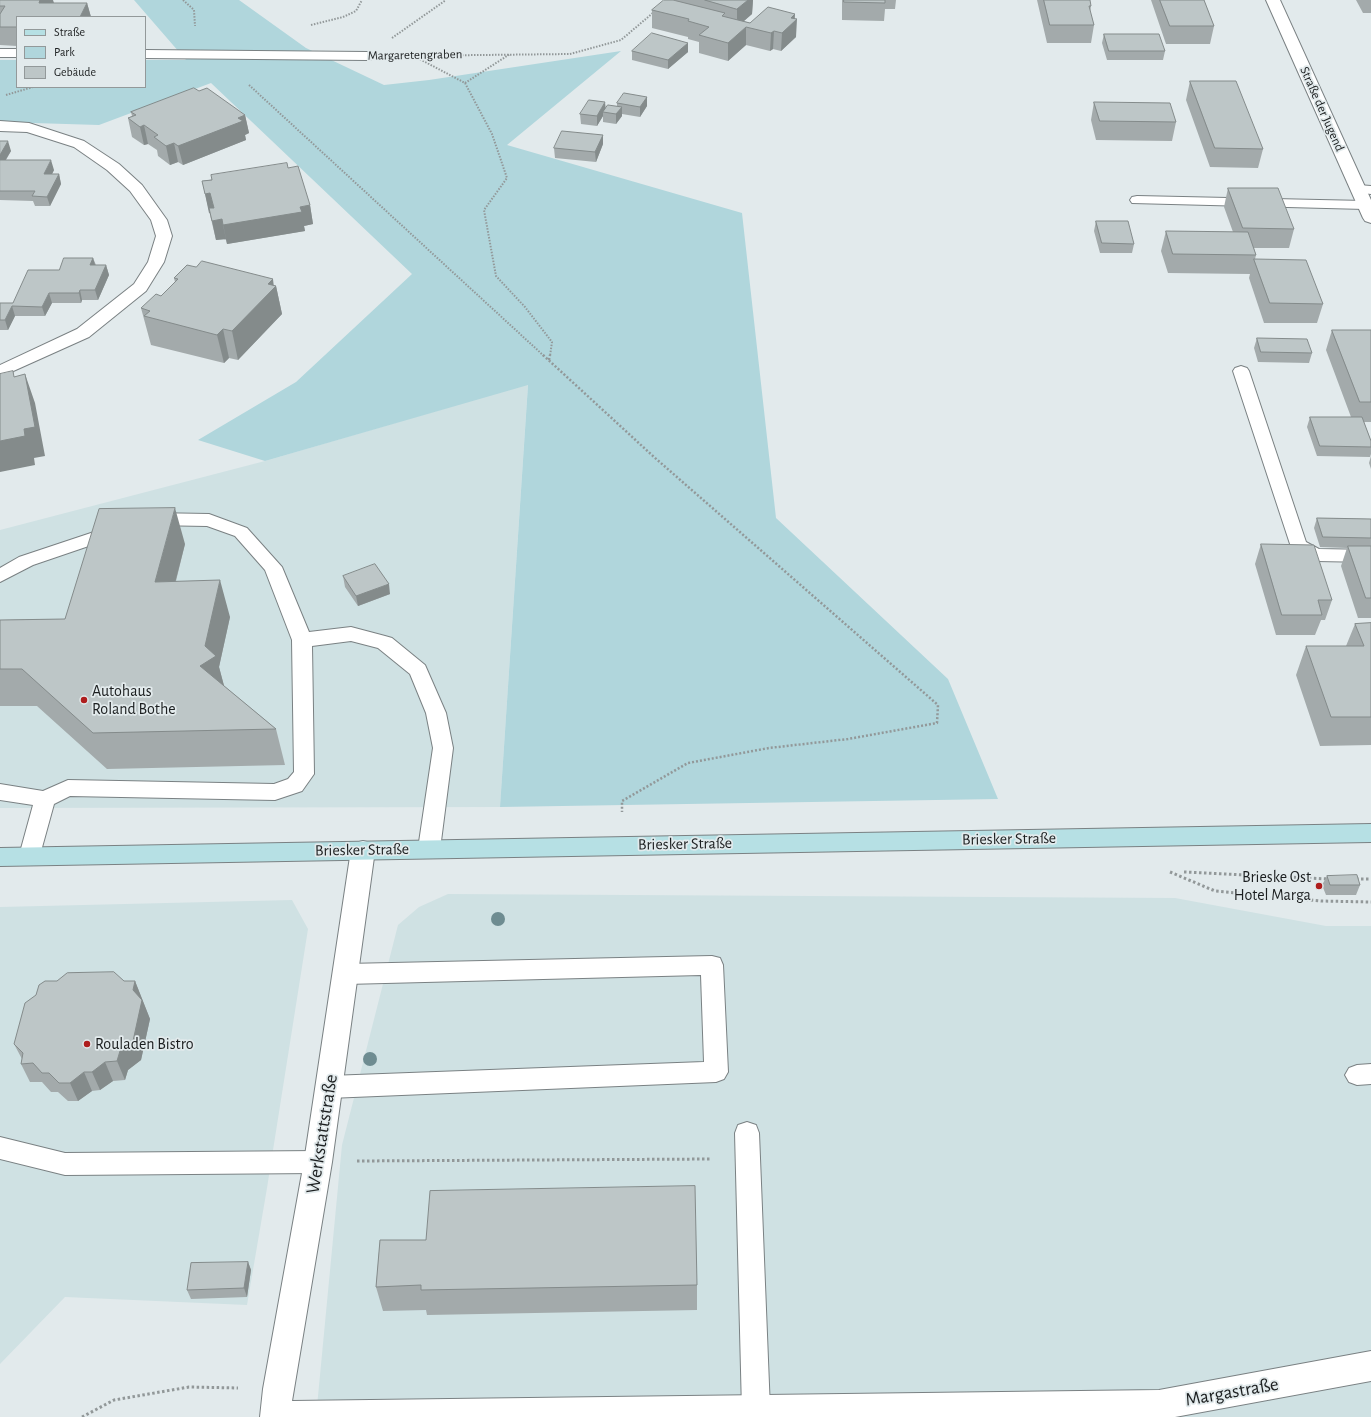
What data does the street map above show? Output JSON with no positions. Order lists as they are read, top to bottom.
{
  "streets": {
    "main road": ["Briesker Straße"],
    "street": [
      "Margaretengraben",
      "Straße der Jugend",
      "Werkstattstraße",
      "Margastraße"
    ]
  },
  "crossings": [
    ["Briesker Straße", "Werkstattstraße"],
    ["Werkstattstraße", "Margastraße"]
  ],
  "places": ["Autohaus Roland Bothe", "Brieske Ost Hotel Marga", "Rouladen Bistro"],
  "legend": ["Straße", "Park", "Gebäude"]
}
